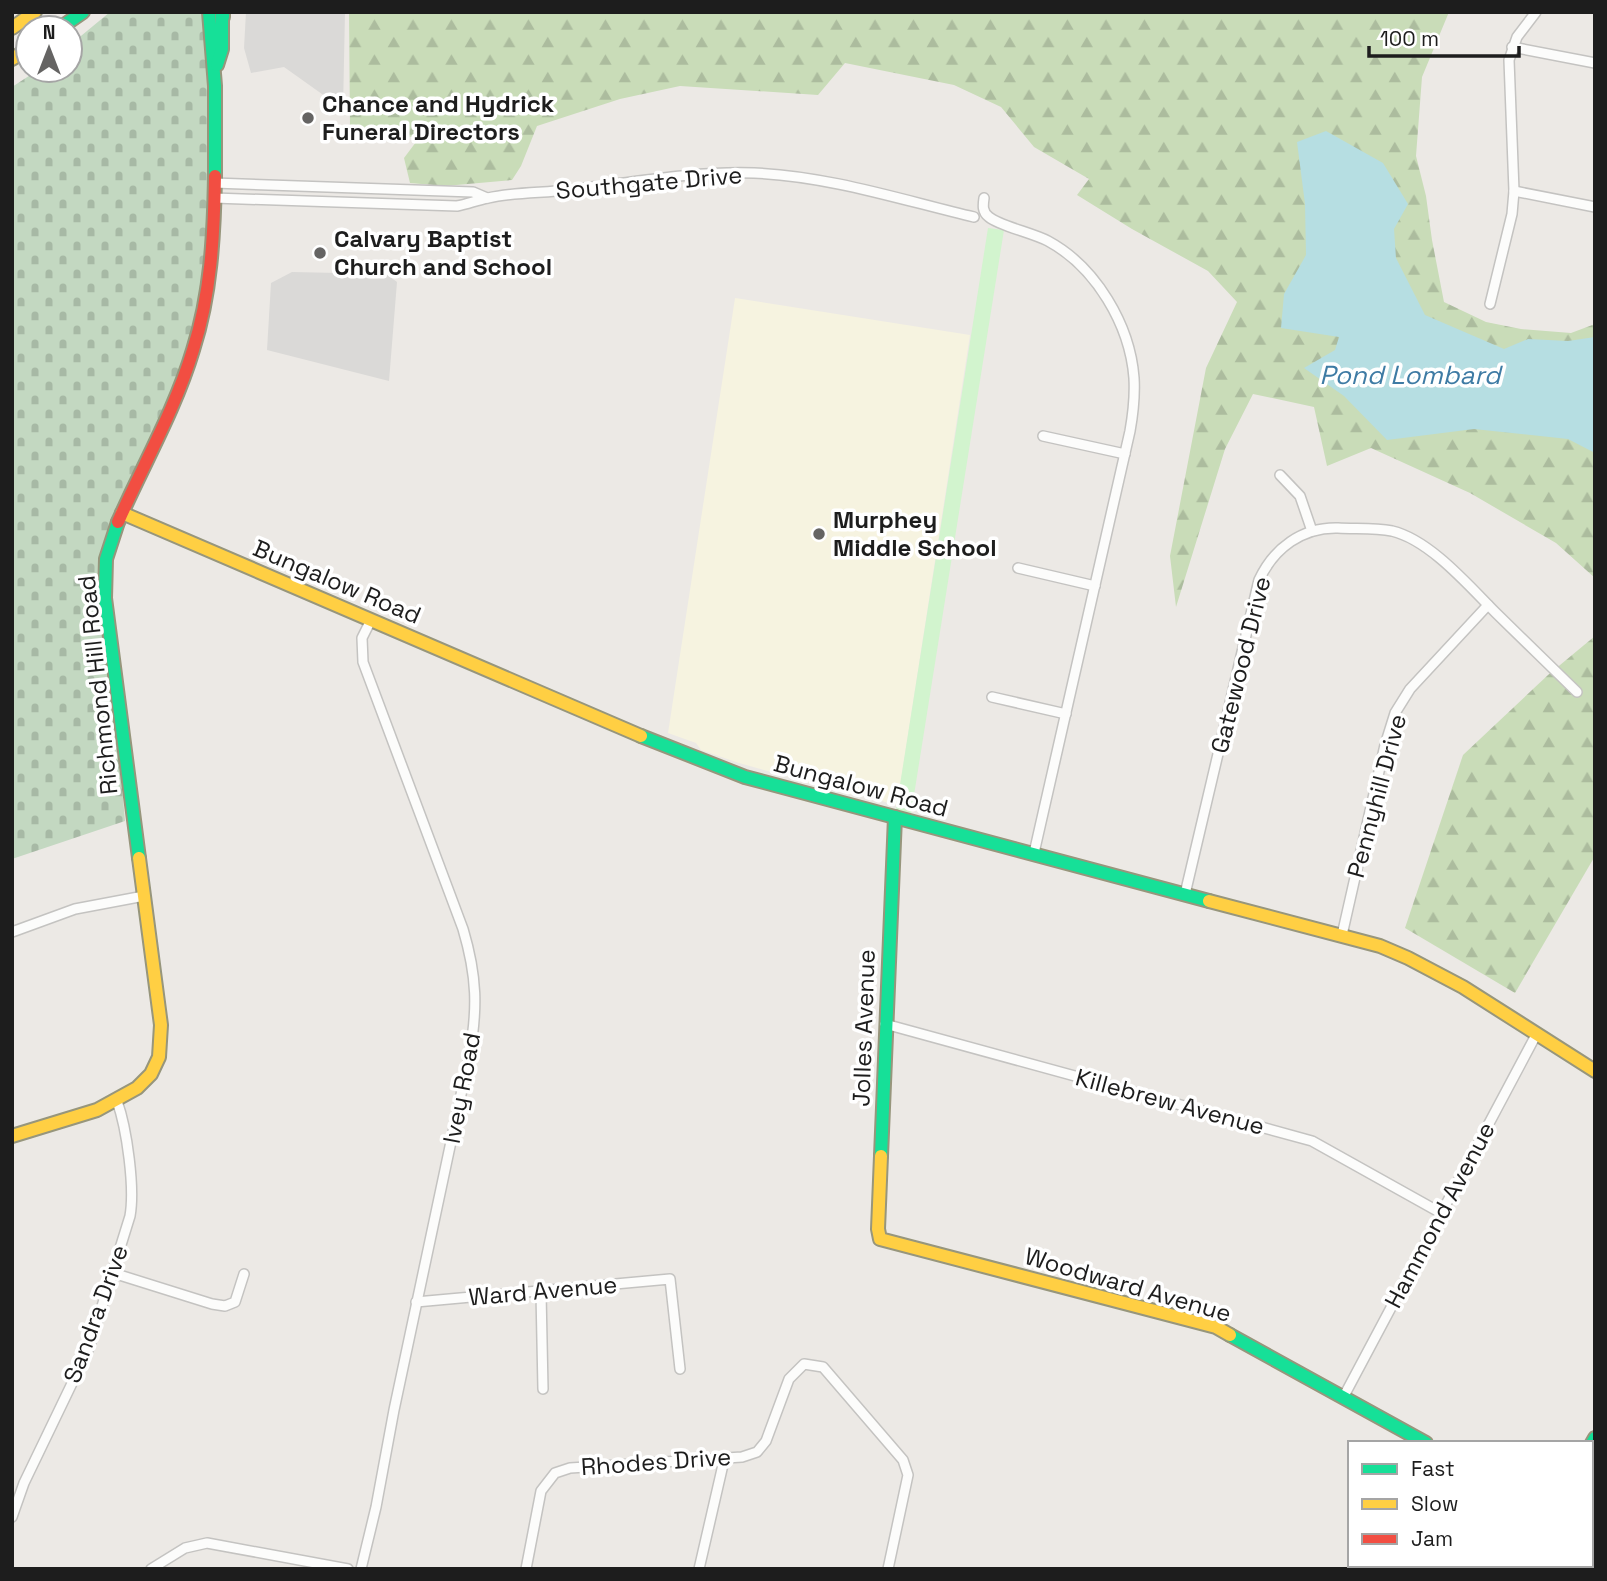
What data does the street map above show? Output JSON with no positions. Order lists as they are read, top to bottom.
{
  "streets": {
    "main road": [
      "Bungalow Road",
      "Richmond Hill Road",
      "Jolles Avenue",
      "Woodward Avenue"
    ],
    "street": [
      "Southgate Drive",
      "Gatewood Drive",
      "Pennyhill Drive",
      "Ivey Road",
      "Killebrew Avenue",
      "Hammond Avenue",
      "Ward Avenue",
      "Sandra Drive",
      "Rhodes Drive"
    ]
  },
  "crossings": [
    ["Southgate Drive", "Richmond Hill Road"],
    ["Bungalow Road", "Gatewood Drive"],
    ["Bungalow Road", "Richmond Hill Road"],
    ["Bungalow Road", "Pennyhill Drive"],
    ["Bungalow Road", "Jolles Avenue"],
    ["Bungalow Road", "Ivey Road"],
    ["Bungalow Road", "Hammond Avenue"],
    ["Gatewood Drive", "Pennyhill Drive"],
    ["Richmond Hill Road", "Sandra Drive"],
    ["Jolles Avenue", "Killebrew Avenue"],
    ["Jolles Avenue", "Woodward Avenue"],
    ["Ivey Road", "Ward Avenue"],
    ["Killebrew Avenue", "Hammond Avenue"],
    ["Hammond Avenue", "Woodward Avenue"]
  ],
  "water": ["Pond Lombard"],
  "places": ["Chance and Hydrick Funeral Directors", "Calvary Baptist Church and School", "Murphey Middle School"],
  "legend": ["Fast", "Slow", "Jam"],
  "scale_bar": "100 m",
  "north": "top"
}
